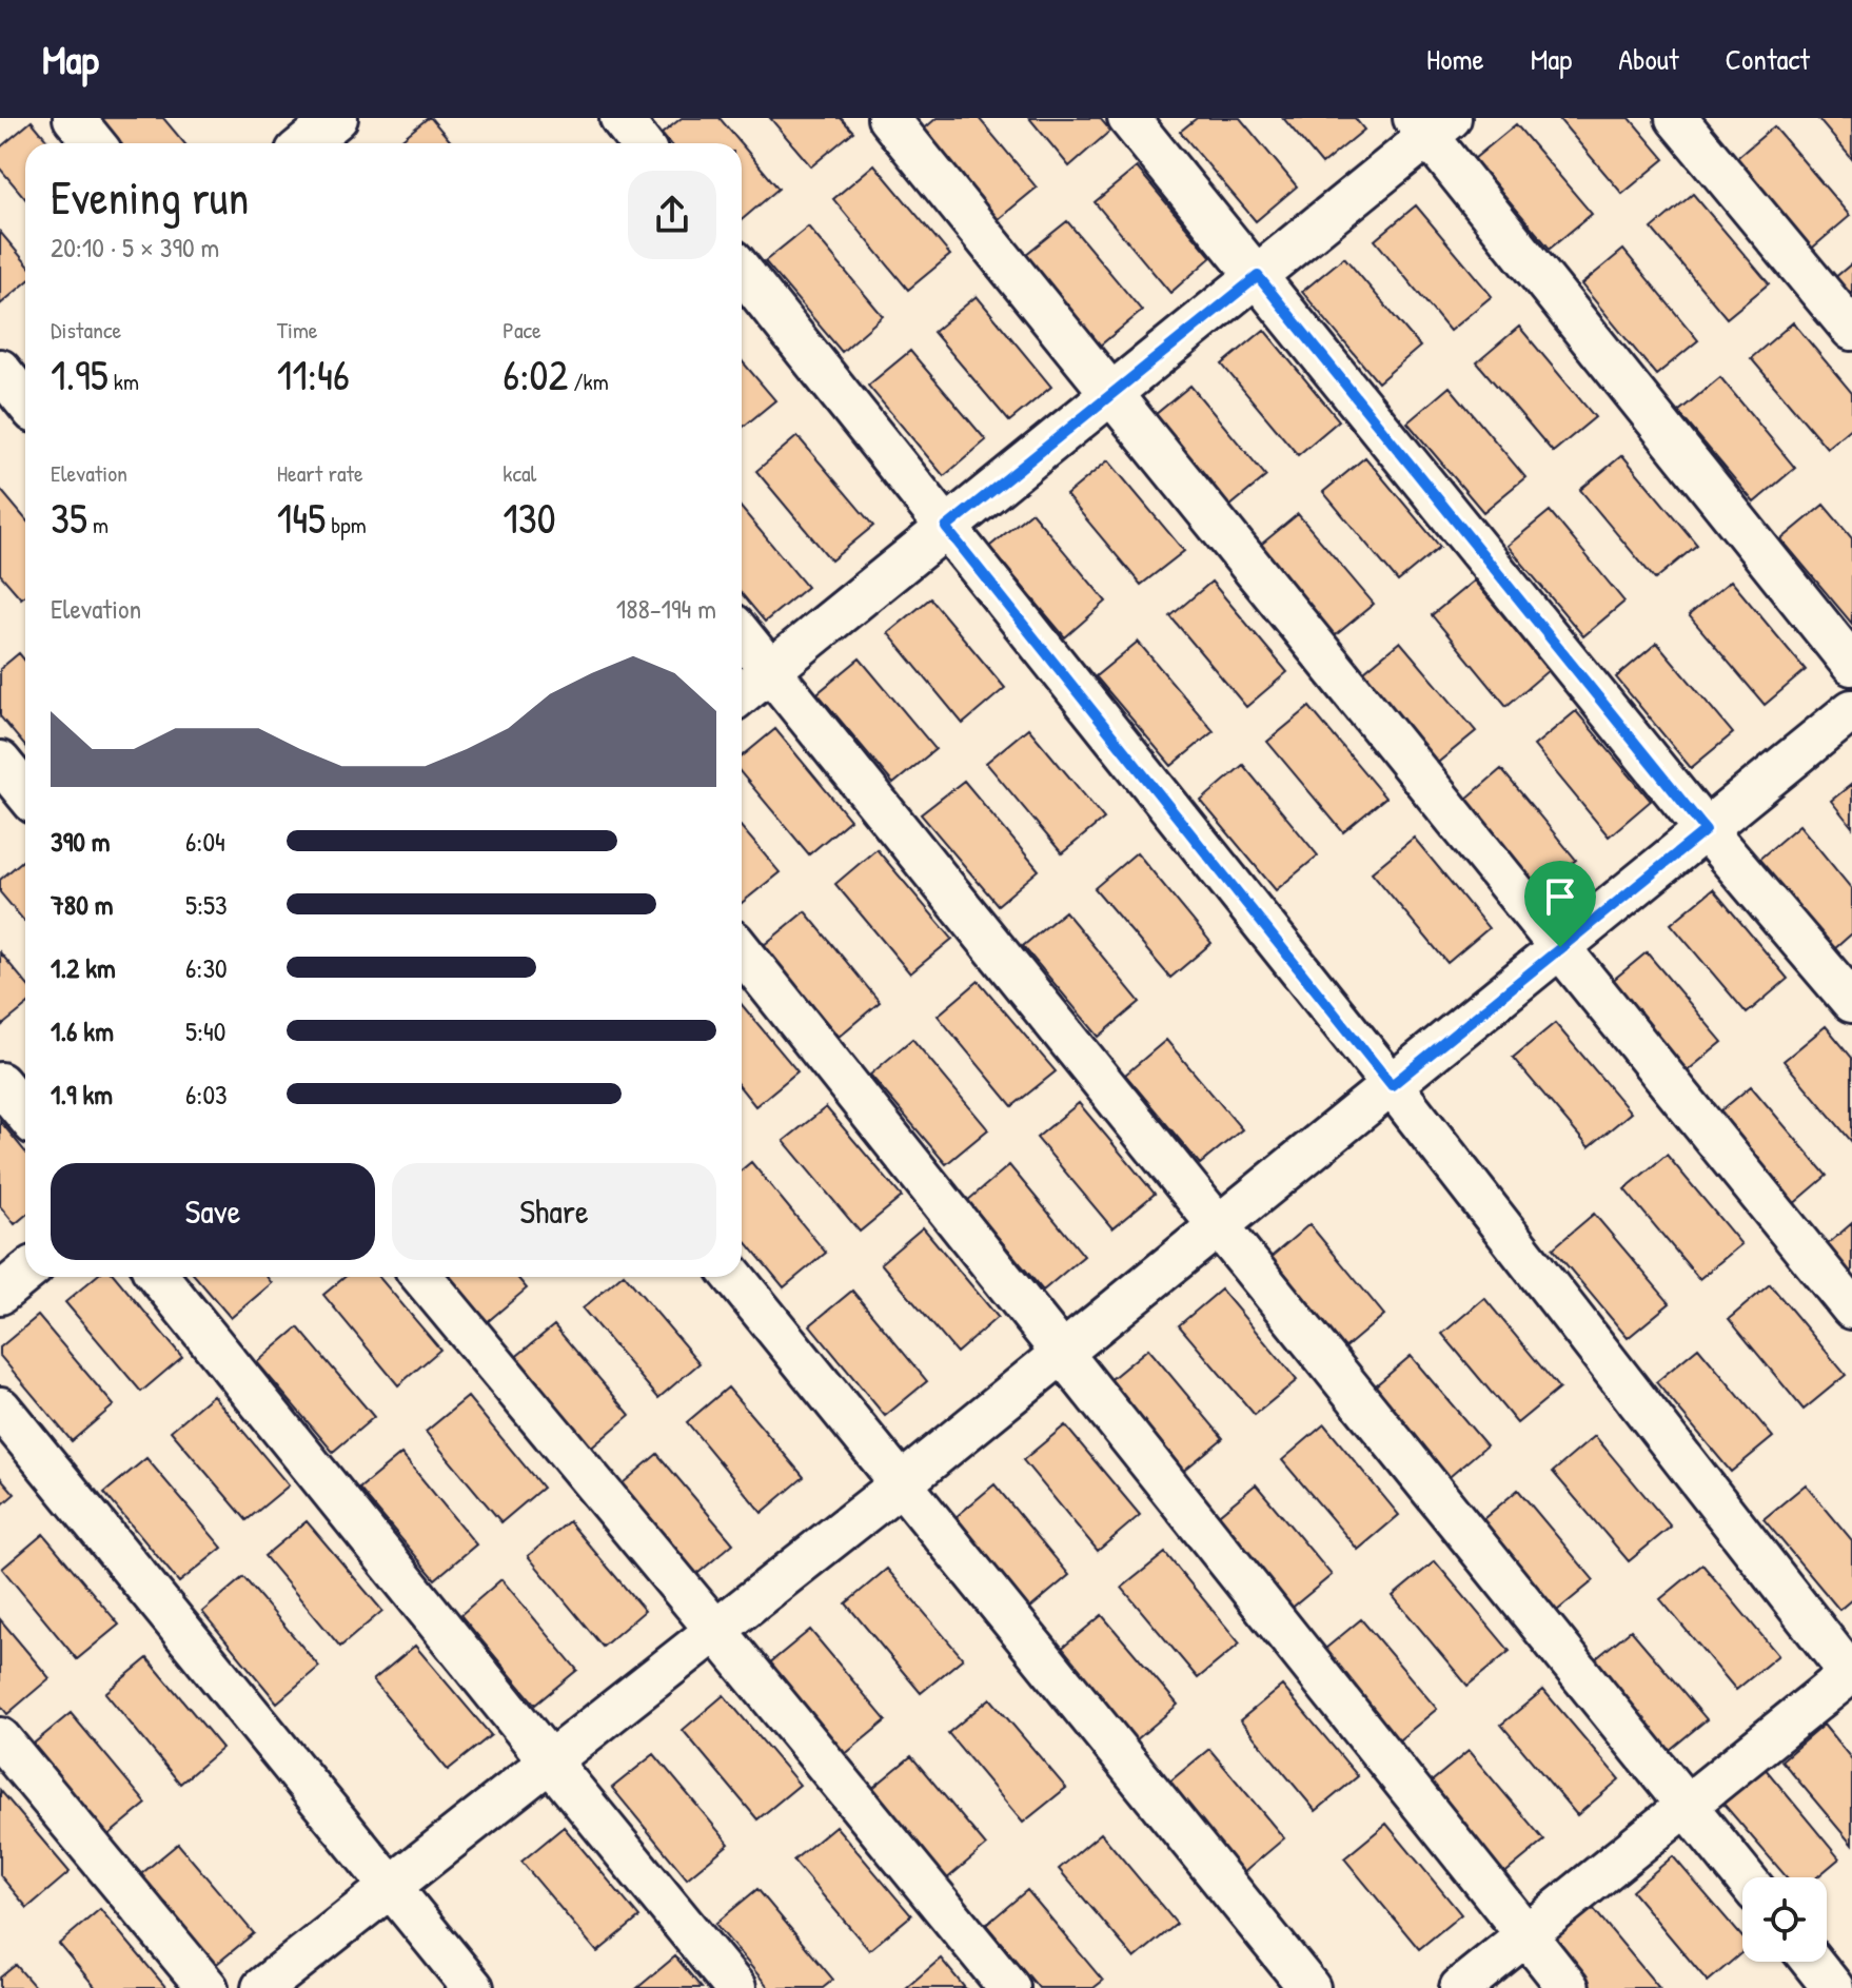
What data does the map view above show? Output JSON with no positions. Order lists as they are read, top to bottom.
{
  "page": {
    "header": "Map",
    "nav": [
      "Home",
      "Map",
      "About",
      "Contact"
    ],
    "heading": ["Evening run", "20:10 · 5 × 390 m"],
    "stats": [
      ["Distance", "1.95 km"],
      ["Time", "11:46"],
      ["Pace", "6:02 /km"],
      ["Elevation", "35 m"],
      ["Heart rate", "145 bpm"],
      ["kcal", "130"]
    ],
    "chart": ["Elevation", "188–194 m"],
    "list": [
      {
        "name": "390 m",
        "note": "6:04"
      },
      {
        "name": "780 m",
        "note": "5:53"
      },
      {
        "name": "1.2 km",
        "note": "6:30"
      },
      {
        "name": "1.6 km",
        "note": "5:40"
      },
      {
        "name": "1.9 km",
        "note": "6:03"
      }
    ],
    "buttons": ["Save", "Share"]
  }
}
